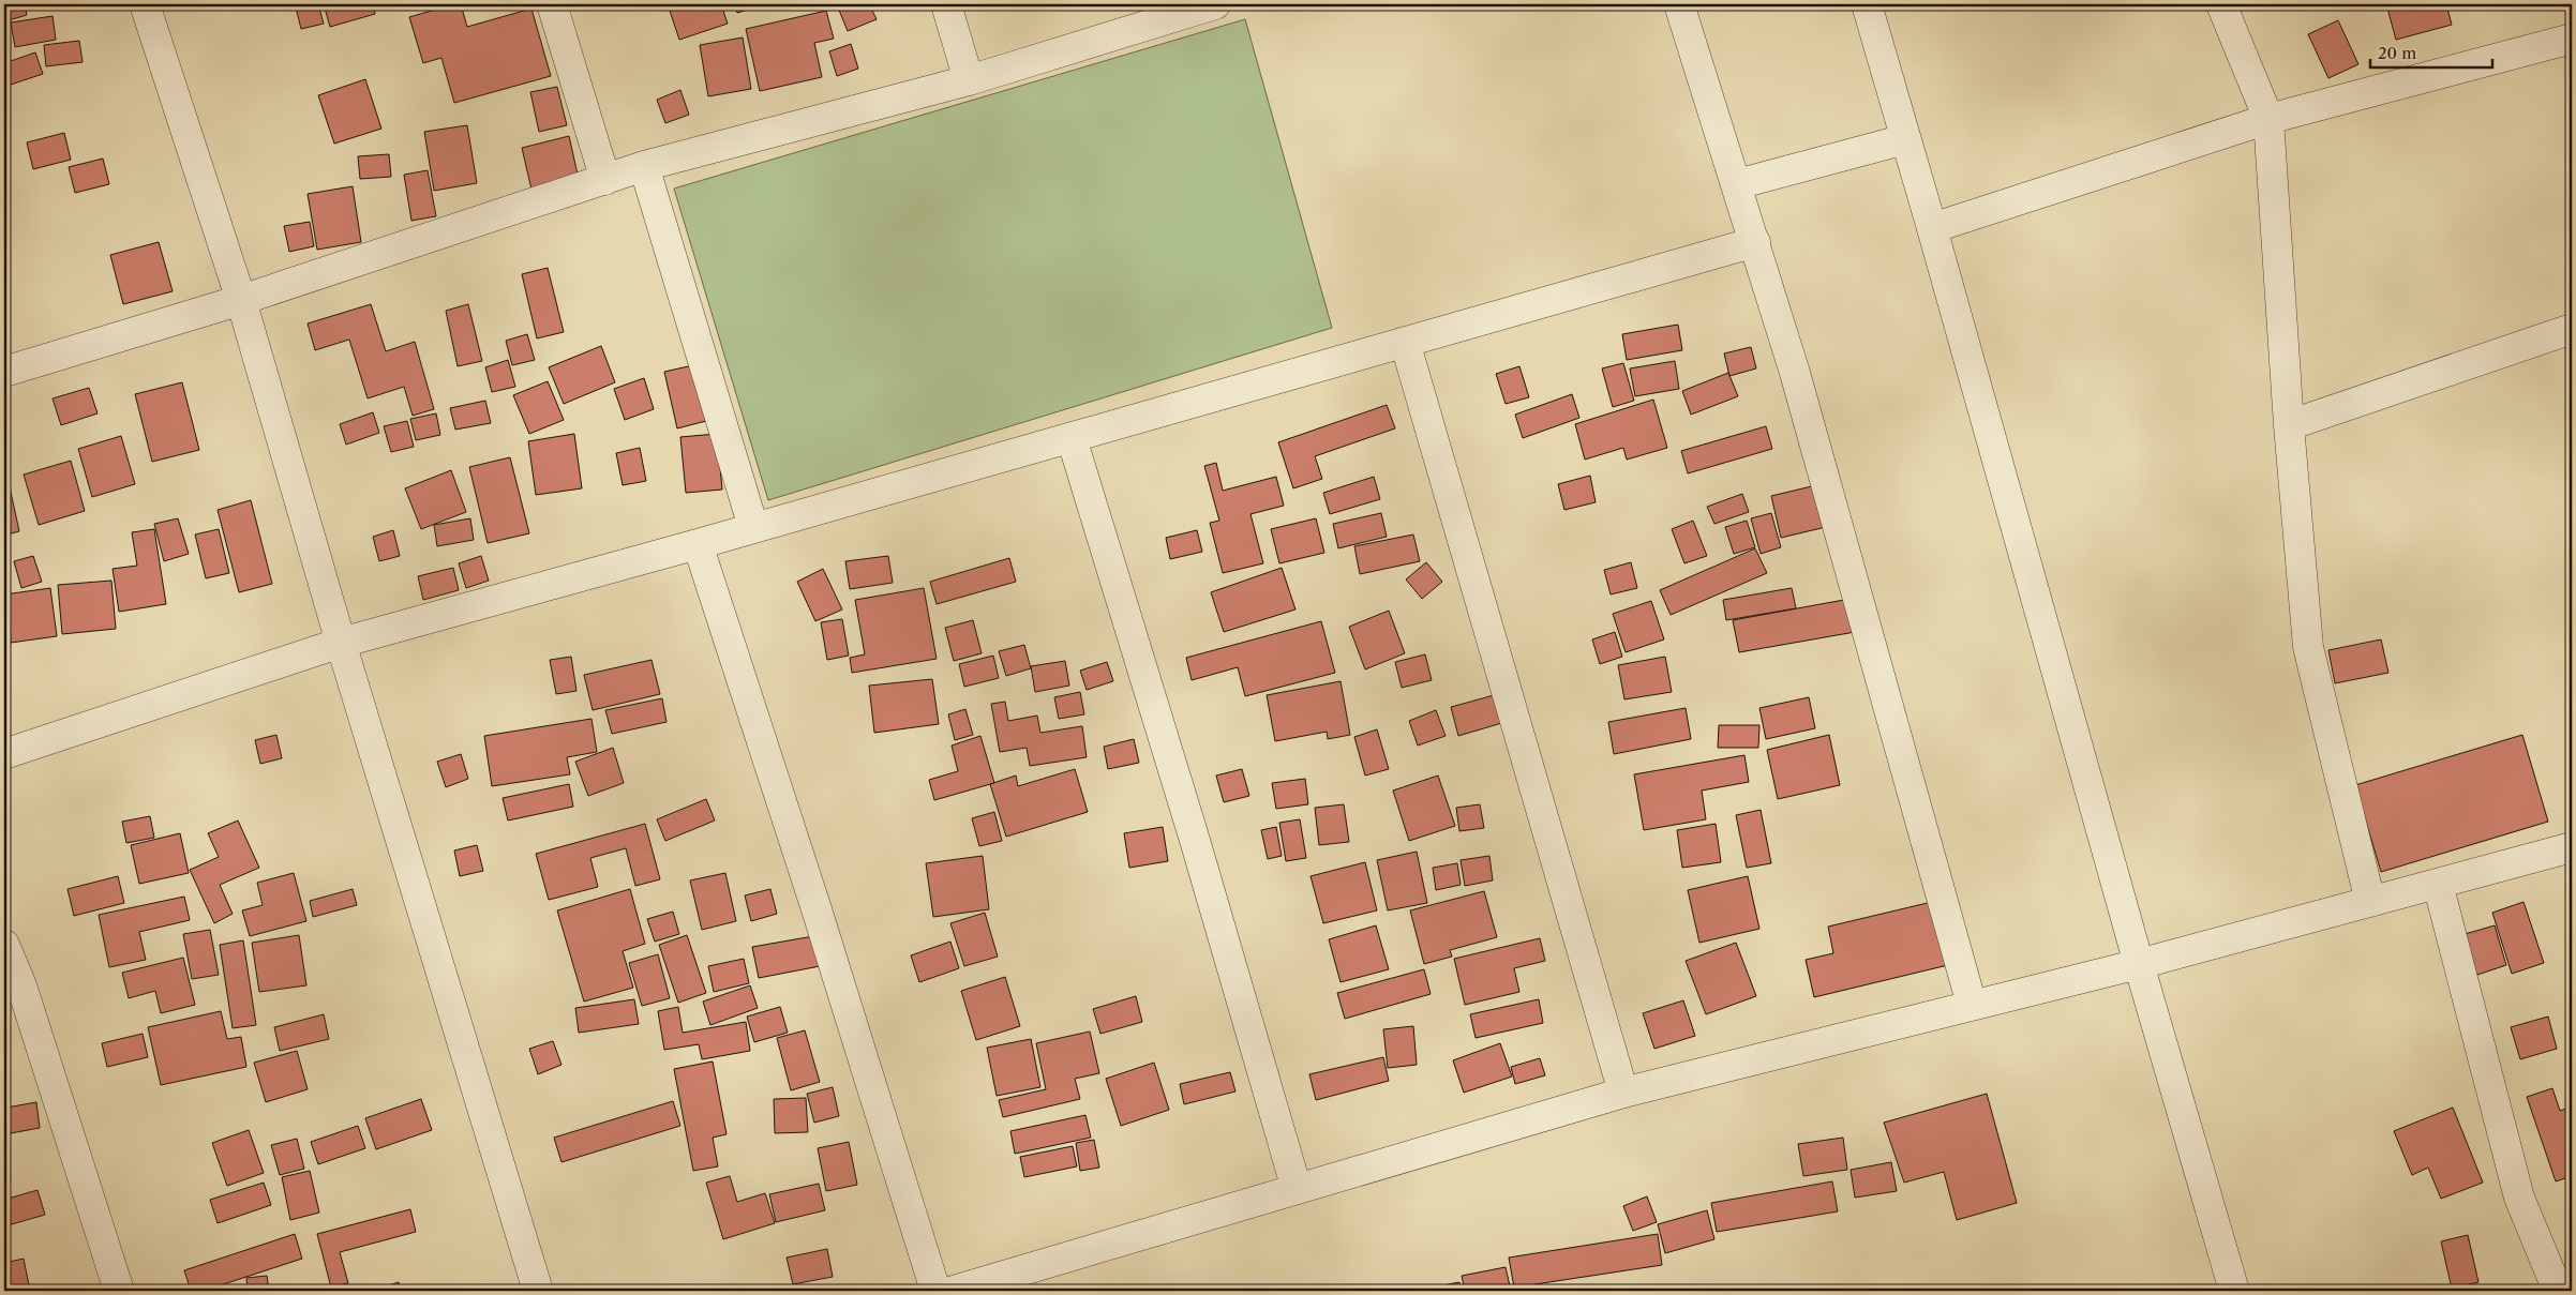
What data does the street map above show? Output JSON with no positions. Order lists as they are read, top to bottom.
{
  "scale_bar": "20 m"
}
